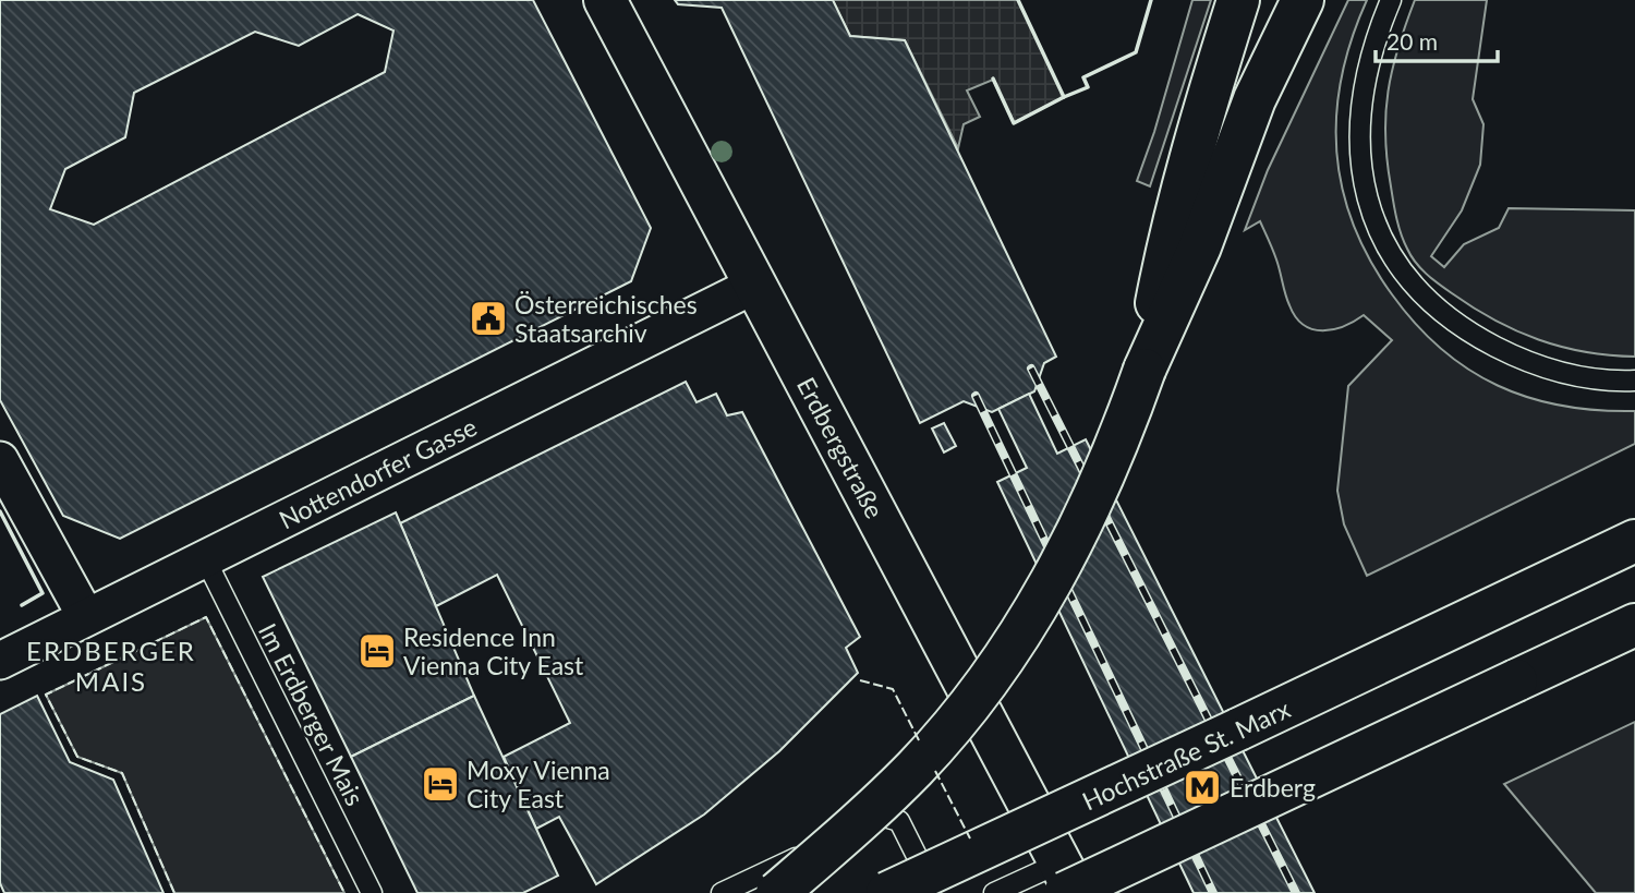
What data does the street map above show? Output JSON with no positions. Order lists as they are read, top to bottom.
{
  "streets": {
    "main road": ["Erdbergstraße", "Hochstraße St. Marx"],
    "street": ["Nottendorfer Gasse"],
    "lane": ["Im Erdberger Mais"]
  },
  "crossings": [
    ["Erdbergstraße", "Nottendorfer Gasse"],
    ["Nottendorfer Gasse", "Im Erdberger Mais"]
  ],
  "districts": ["ERDBERGER MAIS"],
  "places": {
    "public building": ["Österreichisches Staatsarchiv"],
    "hotel": ["Residence Inn Vienna City East", "Moxy Vienna City East"],
    "metro station": ["Erdberg"]
  },
  "scale_bar": "20 m"
}
